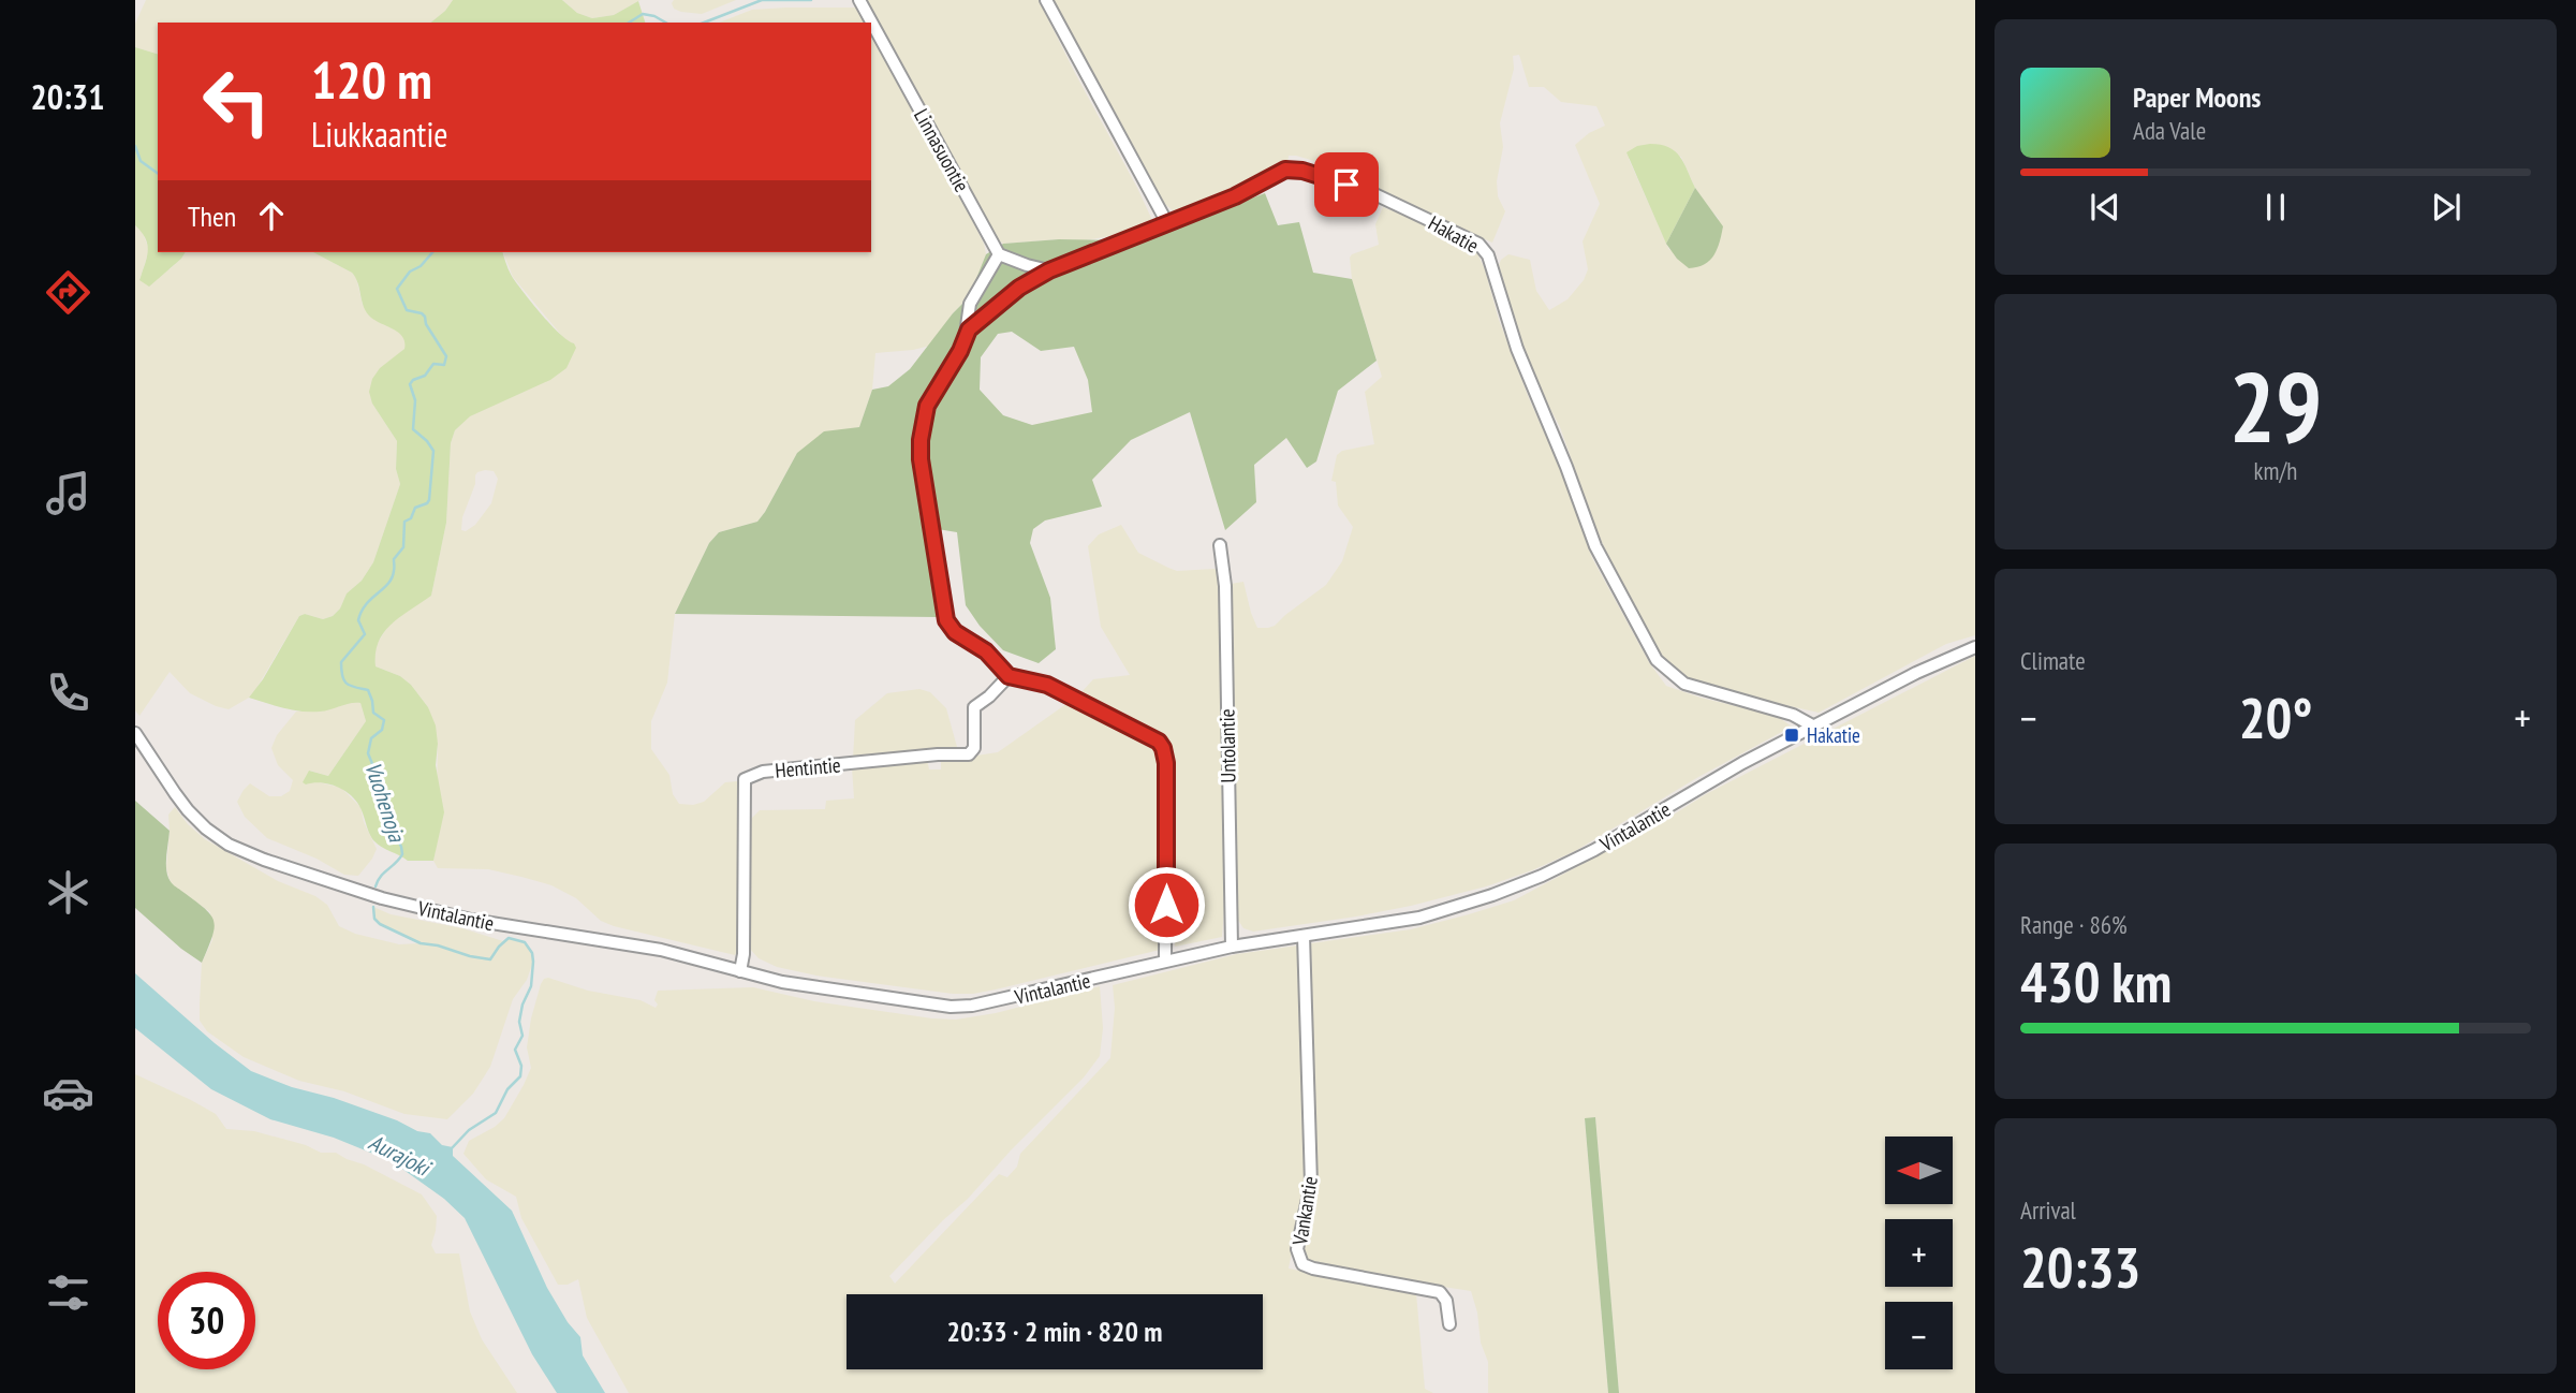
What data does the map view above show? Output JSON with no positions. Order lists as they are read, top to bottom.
{
  "streets": {
    "street": [
      "Linnasuontie",
      "Hakatie",
      "Untolantie",
      "Hentintie",
      "Vintalantie",
      "Vankantie"
    ]
  },
  "crossings": [
    ["Hakatie", "Vintalantie"],
    ["Untolantie", "Vintalantie"],
    ["Hentintie", "Vintalantie"],
    ["Vintalantie", "Vankantie"]
  ],
  "water": ["Vuohenoja", "Aurajoki"],
  "places": {
    "transit": ["Hakatie"]
  },
  "north": "left",
  "page": {
    "tabs": "20:31",
    "turn": ["120 m", "Liukkaantie"],
    "song": ["Paper Moons", "Ada Vale"],
    "then": "Then",
    "tile": [
      ["29", "km/h"],
      "Climate",
      ["Range · 86%", "430 km"],
      ["Arrival", "20:33"]
    ],
    "heat": ["−", "20°", "+"],
    "map_buttons": ["+", "−"],
    "limit": "30",
    "trip": "20:33 · 2 min · 820 m"
  }
}
